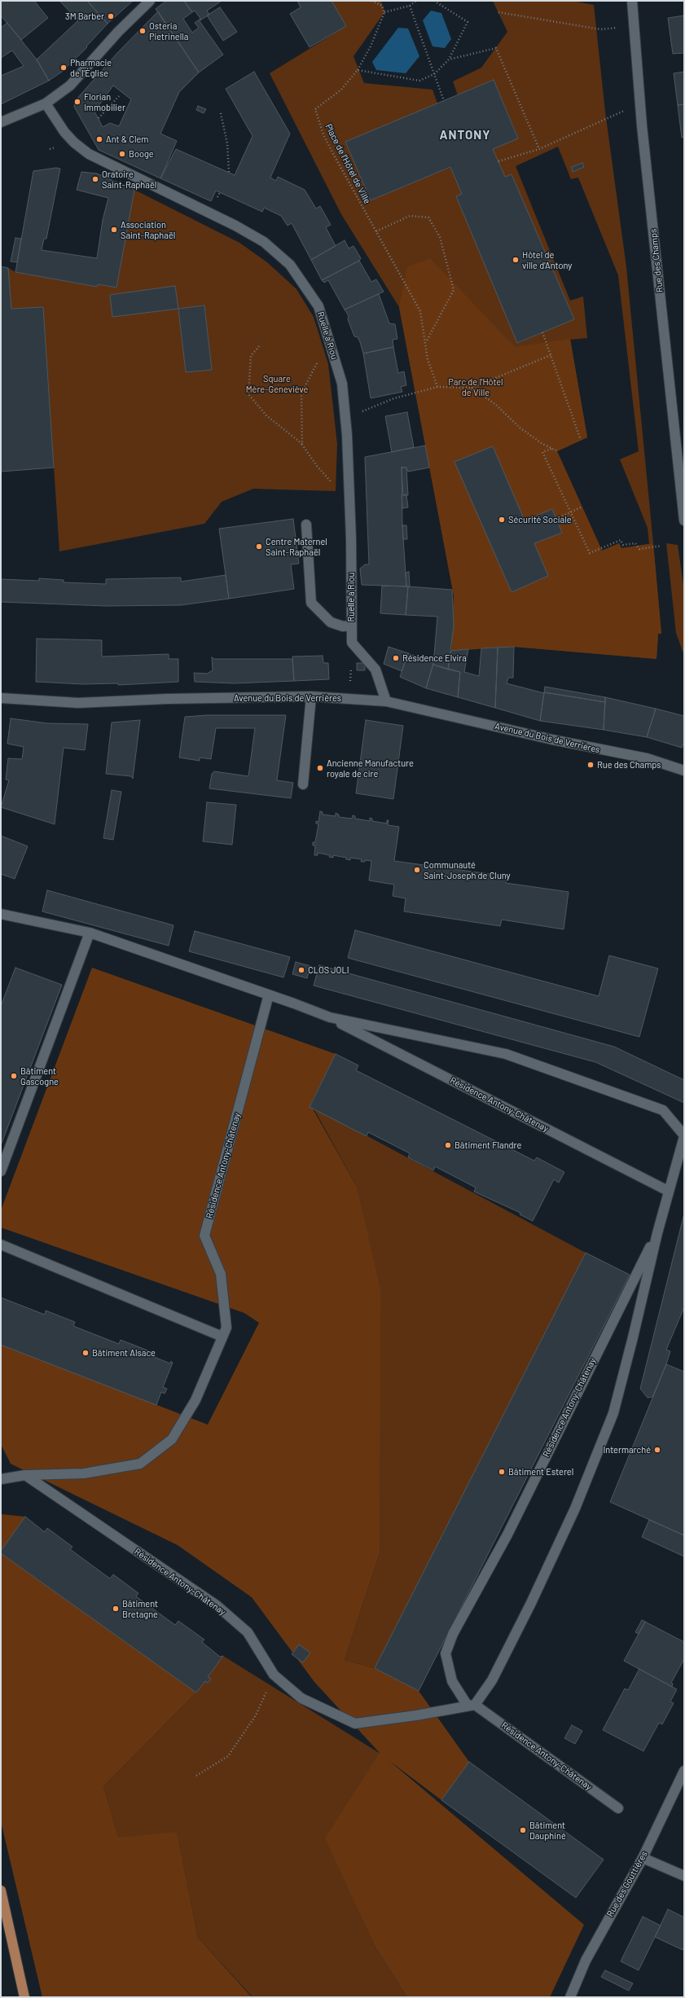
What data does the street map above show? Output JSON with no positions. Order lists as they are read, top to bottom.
{
  "streets": {
    "street": [
      "Rue des Champs",
      "Ruelle à Riou",
      "Avenue du Bois de Verrières",
      "Résidence Antony-Châtenay",
      "Rue des Gouttières"
    ],
    "path": ["Place de l'Hôtel de Ville"]
  },
  "crossings": [
    ["Ruelle à Riou", "Avenue du Bois de Verrières"]
  ],
  "districts": ["ANTONY"],
  "parks": ["Square Mère-Geneviève", "Parc de l'Hôtel de Ville"],
  "places": [
    "3M Barber",
    "Osteria Pietrinella",
    "Pharmacie de l'Église",
    "Florian Immobilier",
    "Ant & Clem",
    "Booge",
    "Oratoire Saint-Raphaël",
    "Association Saint-Raphaël",
    "Hôtel de ville d'Antony",
    "Sécurité Sociale",
    "Centre Maternel Saint-Raphaël",
    "Résidence Elvira",
    "Rue des Champs",
    "Ancienne Manufacture royale de cire",
    "Communauté Saint-Joseph de Cluny",
    "CLOS JOLI",
    "Bâtiment Gascogne",
    "Bâtiment Flandre",
    "Bâtiment Alsace",
    "Intermarché",
    "Bâtiment Esterel",
    "Bâtiment Bretagne",
    "Bâtiment Dauphiné"
  ]
}
